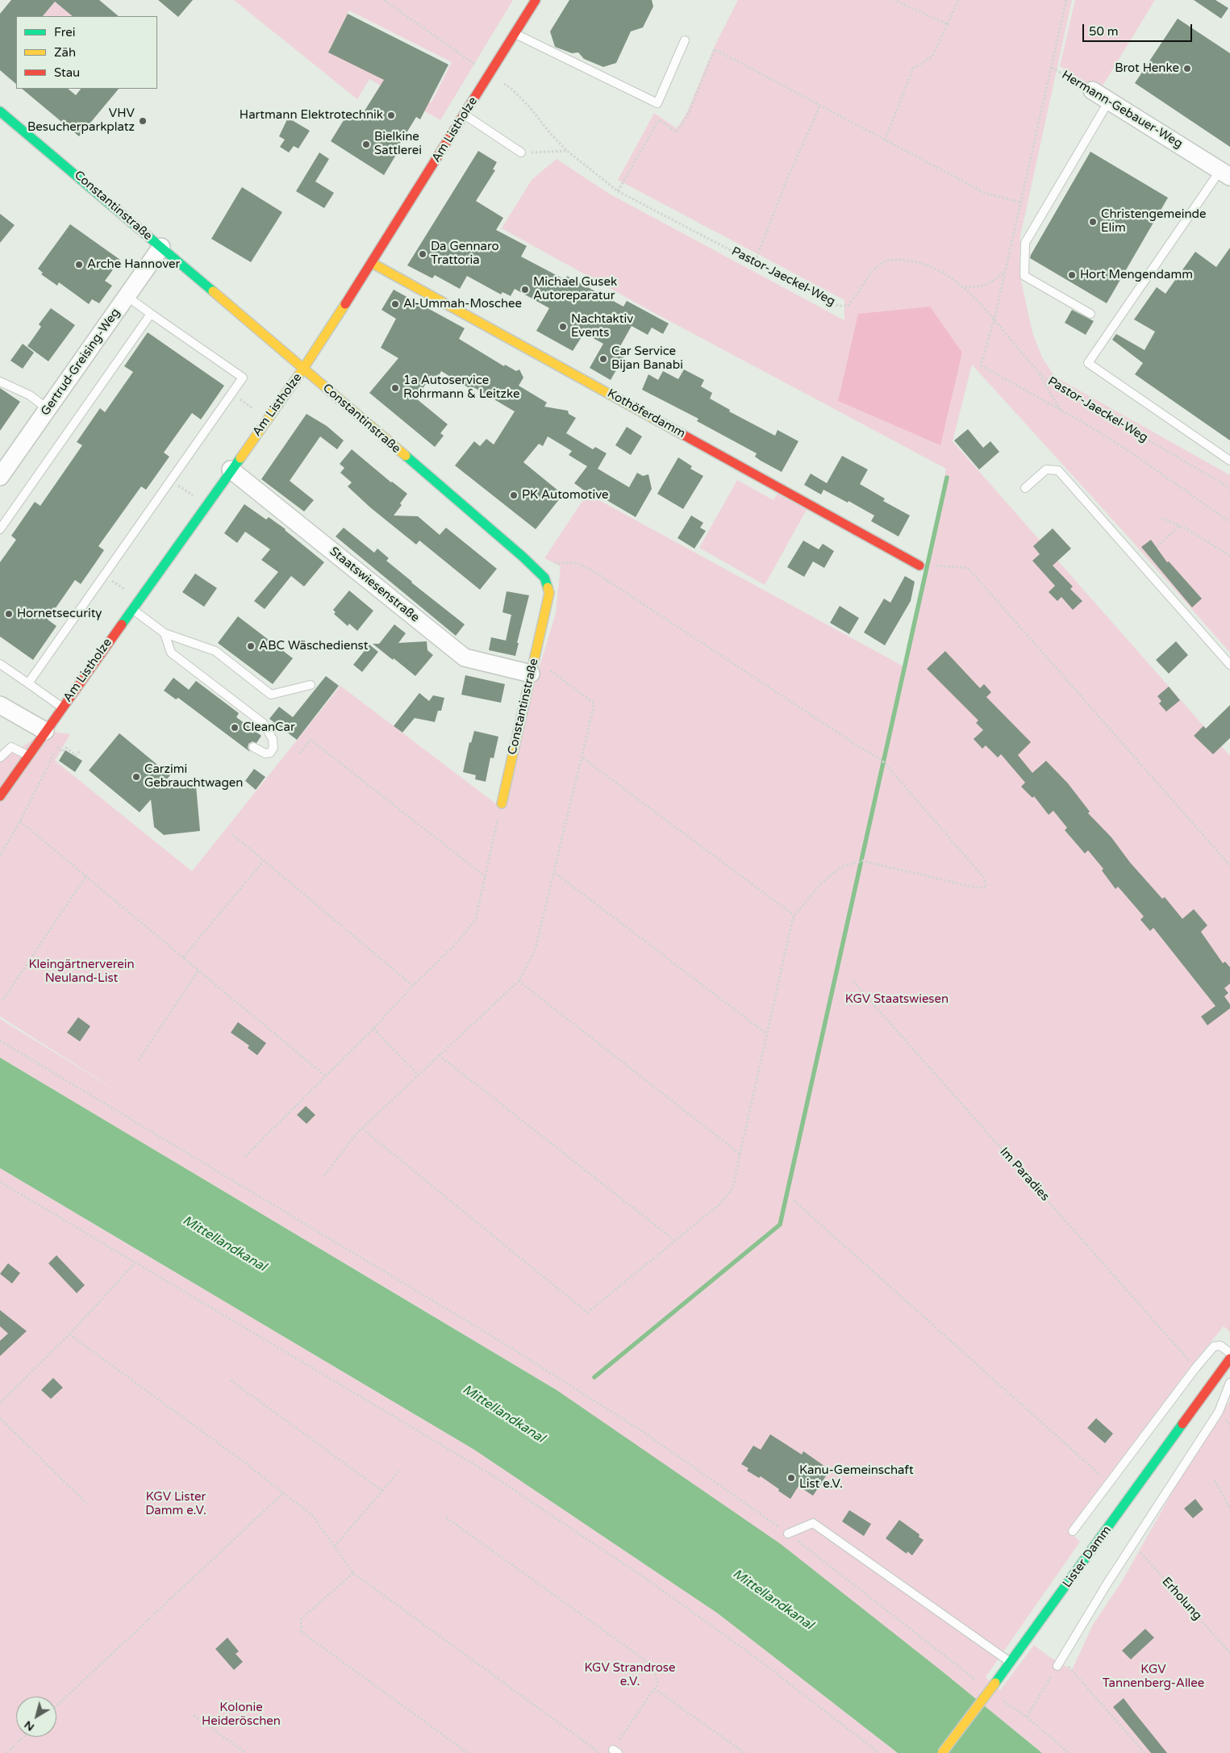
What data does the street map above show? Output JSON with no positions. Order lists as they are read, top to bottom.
{
  "streets": {
    "street": [
      "Hermann-Gebauer-Weg",
      "Am Listholze",
      "Constantinstraße",
      "Gertrud-Greising-Weg",
      "Kothöferdamm",
      "Staatswiesenstraße",
      "Lister Damm"
    ],
    "path": ["Pastor-Jaeckel-Weg", "Im Paradies", "Erholung"]
  },
  "crossings": [
    ["Am Listholze", "Constantinstraße"],
    ["Am Listholze", "Kothöferdamm"],
    ["Am Listholze", "Staatswiesenstraße"],
    ["Constantinstraße", "Gertrud-Greising-Weg"],
    ["Constantinstraße", "Staatswiesenstraße"]
  ],
  "water": ["Mittellandkanal"],
  "parks": [
    "Kleingärtnerverein Neuland-List",
    "KGV Staatswiesen",
    "KGV Lister Damm e.V.",
    "KGV Strandrose e.V.",
    "KGV Tannenberg-Allee",
    "Kolonie Heideröschen"
  ],
  "places": [
    "Brot Henke",
    "Hartmann Elektrotechnik",
    "VHV Besucherparkplatz",
    "Bielkine Sattlerei",
    "Christengemeinde Elim",
    "Da Gennaro Trattoria",
    "Arche Hannover",
    "Hort Mengendamm",
    "Michael Gusek Autoreparatur",
    "Al-Ummah-Moschee",
    "Nachtaktiv Events",
    "Car Service Bijan Banabi",
    "1a Autoservice Rohrmann & Leitzke",
    "PK Automotive",
    "Hornetsecurity",
    "ABC Wäschedienst",
    "CleanCar",
    "Carzimi Gebrauchtwagen",
    "Kanu-Gemeinschaft List e.V."
  ],
  "legend": ["Frei", "Zäh", "Stau"],
  "scale_bar": "50 m",
  "north": "bottom left"
}
